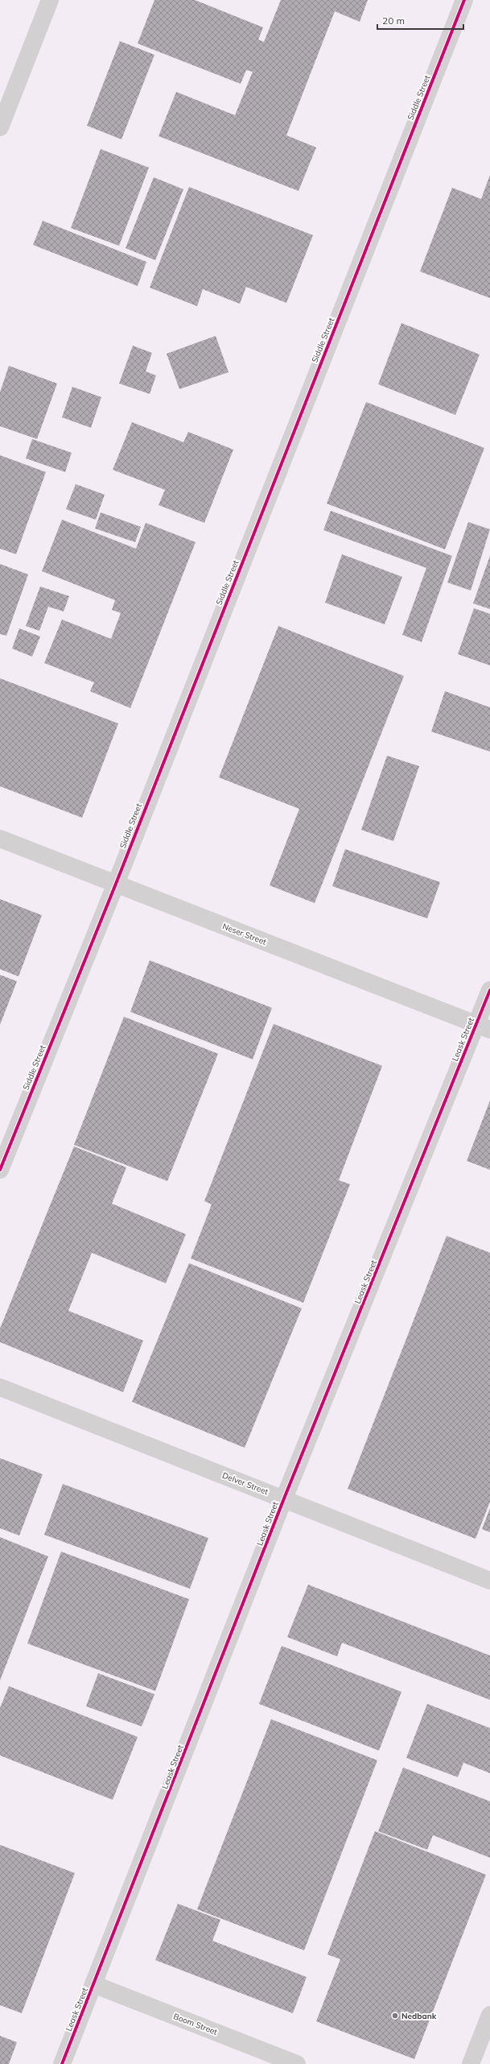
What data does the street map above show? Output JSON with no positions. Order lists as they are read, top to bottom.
{
  "streets": {
    "street": [
      "Siddle Street",
      "Neser Street",
      "Leask Street",
      "Delver Street",
      "Boom Street"
    ]
  },
  "crossings": [
    ["Siddle Street", "Neser Street"],
    ["Neser Street", "Leask Street"],
    ["Leask Street", "Delver Street"],
    ["Leask Street", "Boom Street"]
  ],
  "places": ["Nedbank"],
  "scale_bar": "20 m"
}
